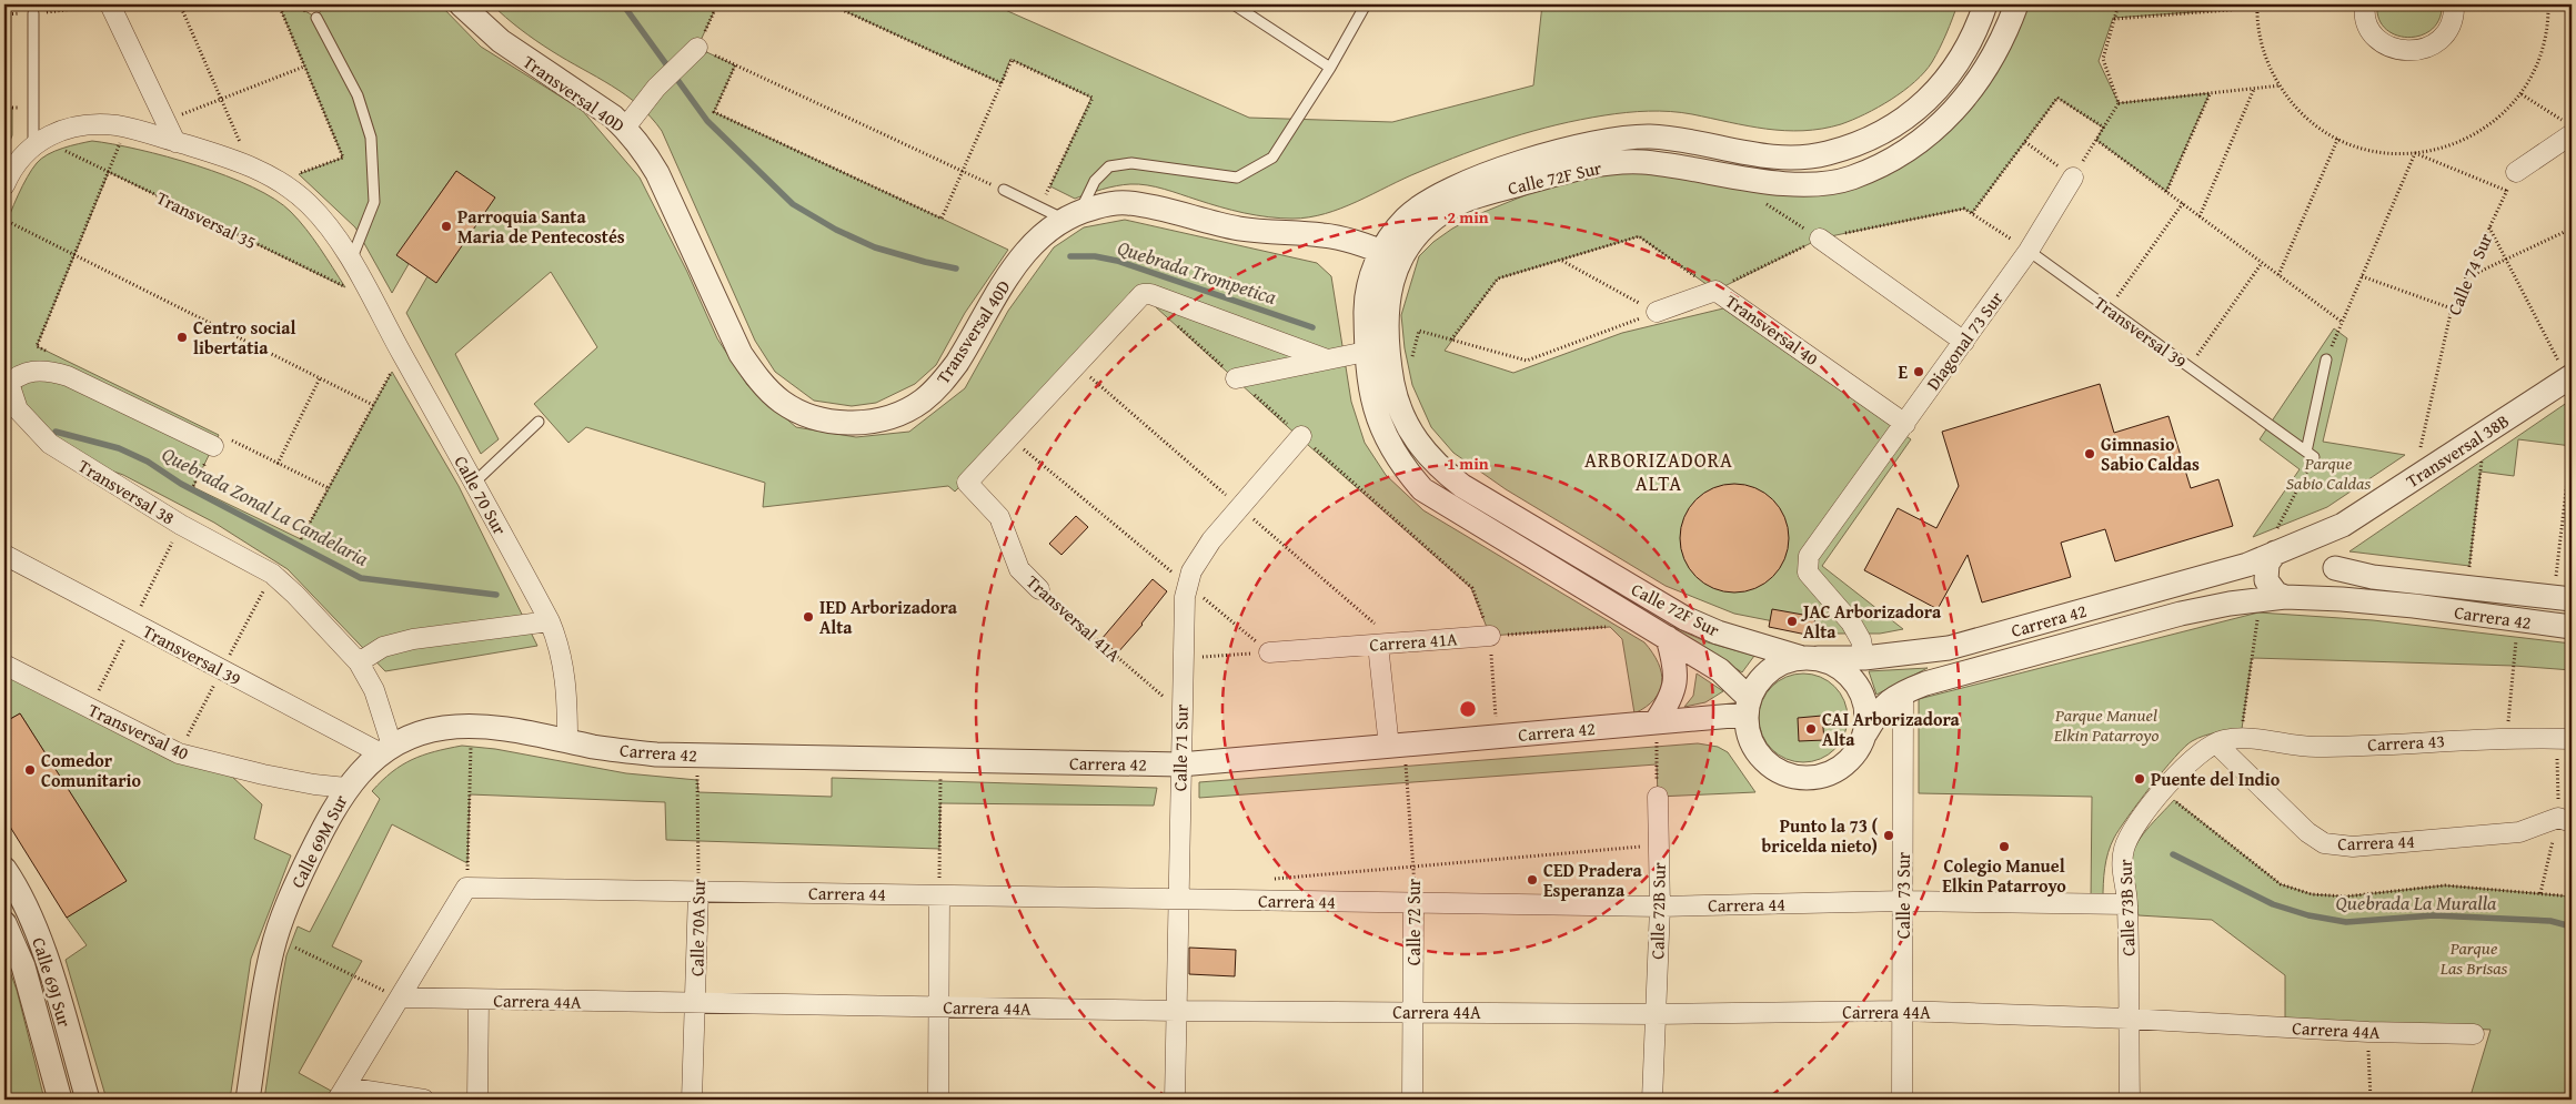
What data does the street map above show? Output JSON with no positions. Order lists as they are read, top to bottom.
{
  "streets": {
    "street": [
      "Transversal 40D",
      "Calle 72F Sur",
      "Transversal 40",
      "Transversal 39",
      "Diagonal 73 Sur",
      "Transversal 38B",
      "Transversal 38",
      "Calle 70 Sur",
      "Carrera 42",
      "Transversal 41A",
      "Carrera 41A",
      "Carrera 43",
      "Calle 71 Sur",
      "Calle 69M Sur",
      "Carrera 44",
      "Calle 73 Sur",
      "Calle 73B Sur",
      "Calle 72B Sur",
      "Calle 72 Sur",
      "Calle 70A Sur",
      "Calle 69J Sur",
      "Carrera 44A"
    ],
    "path": ["Transversal 35", "Calle 74 Sur"]
  },
  "crossings": [
    ["Transversal 40D", "Calle 72F Sur"],
    ["Calle 72F Sur", "Carrera 42"],
    ["Transversal 35", "Calle 70 Sur"],
    ["Calle 74 Sur", "Transversal 38B"],
    ["Transversal 40", "Diagonal 73 Sur"],
    ["Transversal 40", "Calle 69M Sur"],
    ["Transversal 39", "Diagonal 73 Sur"],
    ["Transversal 39", "Carrera 42"],
    ["Transversal 39", "Calle 69M Sur"],
    ["Diagonal 73 Sur", "Carrera 42"],
    ["Transversal 38B", "Carrera 42"],
    ["Calle 70 Sur", "Carrera 42"],
    ["Carrera 42", "Calle 71 Sur"],
    ["Carrera 42", "Calle 69M Sur"],
    ["Carrera 42", "Calle 73 Sur"],
    ["Carrera 42", "Calle 72 Sur"],
    ["Carrera 42", "Calle 70A Sur"],
    ["Transversal 41A", "Calle 71 Sur"],
    ["Carrera 43", "Calle 73B Sur"],
    ["Calle 71 Sur", "Carrera 44"],
    ["Calle 71 Sur", "Carrera 44A"],
    ["Carrera 44", "Calle 73 Sur"],
    ["Carrera 44", "Calle 73B Sur"],
    ["Carrera 44", "Calle 72B Sur"],
    ["Carrera 44", "Calle 72 Sur"],
    ["Carrera 44", "Calle 70A Sur"],
    ["Calle 73 Sur", "Carrera 44A"],
    ["Calle 73B Sur", "Carrera 44A"],
    ["Calle 72B Sur", "Carrera 44A"],
    ["Calle 72 Sur", "Carrera 44A"],
    ["Calle 70A Sur", "Carrera 44A"]
  ],
  "districts": ["ARBORIZADORA ALTA"],
  "water": ["Quebrada Trompetica", "Quebrada Zonal La Candelaria", "Quebrada La Muralla"],
  "parks": ["Parque Sabio Caldas", "Parque Manuel Elkin Patarroyo", "Parque Las Brisas"],
  "places": [
    "Parroquia Santa Maria de Pentecostés",
    "Centro social libertatia",
    "E",
    "Gimnasio Sabio Caldas",
    "IED Arborizadora Alta",
    "JAC Arborizadora Alta",
    "CAI Arborizadora Alta",
    "Comedor Comunitario",
    "Puente del Indio",
    "Punto la 73 ( bricelda nieto)",
    "Colegio Manuel Elkin Patarroyo",
    "CED Pradera Esperanza"
  ],
  "rings": ["2 min", "1 min"]
}
